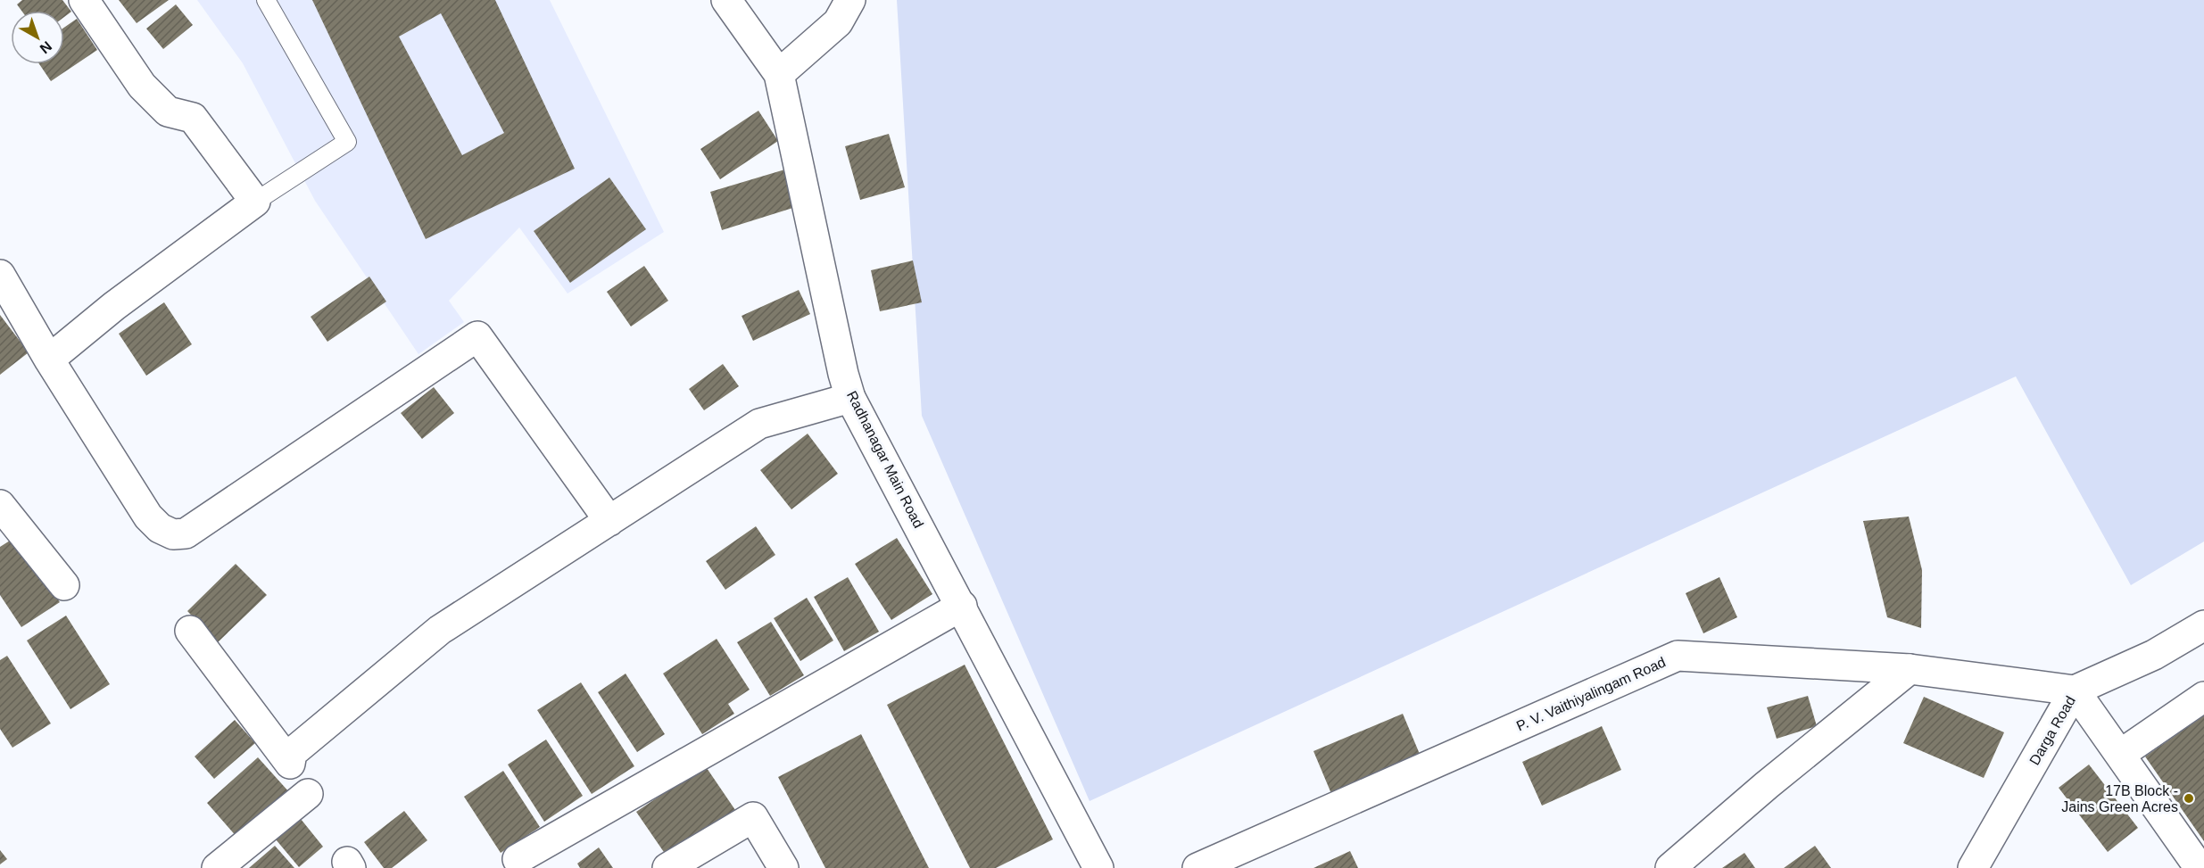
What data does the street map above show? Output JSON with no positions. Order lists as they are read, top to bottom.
{
  "streets": {
    "street": ["Radhanagar Main Road", "P. V. Vaithiyalingam Road", "Darga Road"]
  },
  "crossings": [
    ["P. V. Vaithiyalingam Road", "Darga Road"]
  ],
  "places": ["17B Block - Jains Green Acres"],
  "north": "bottom right"
}
